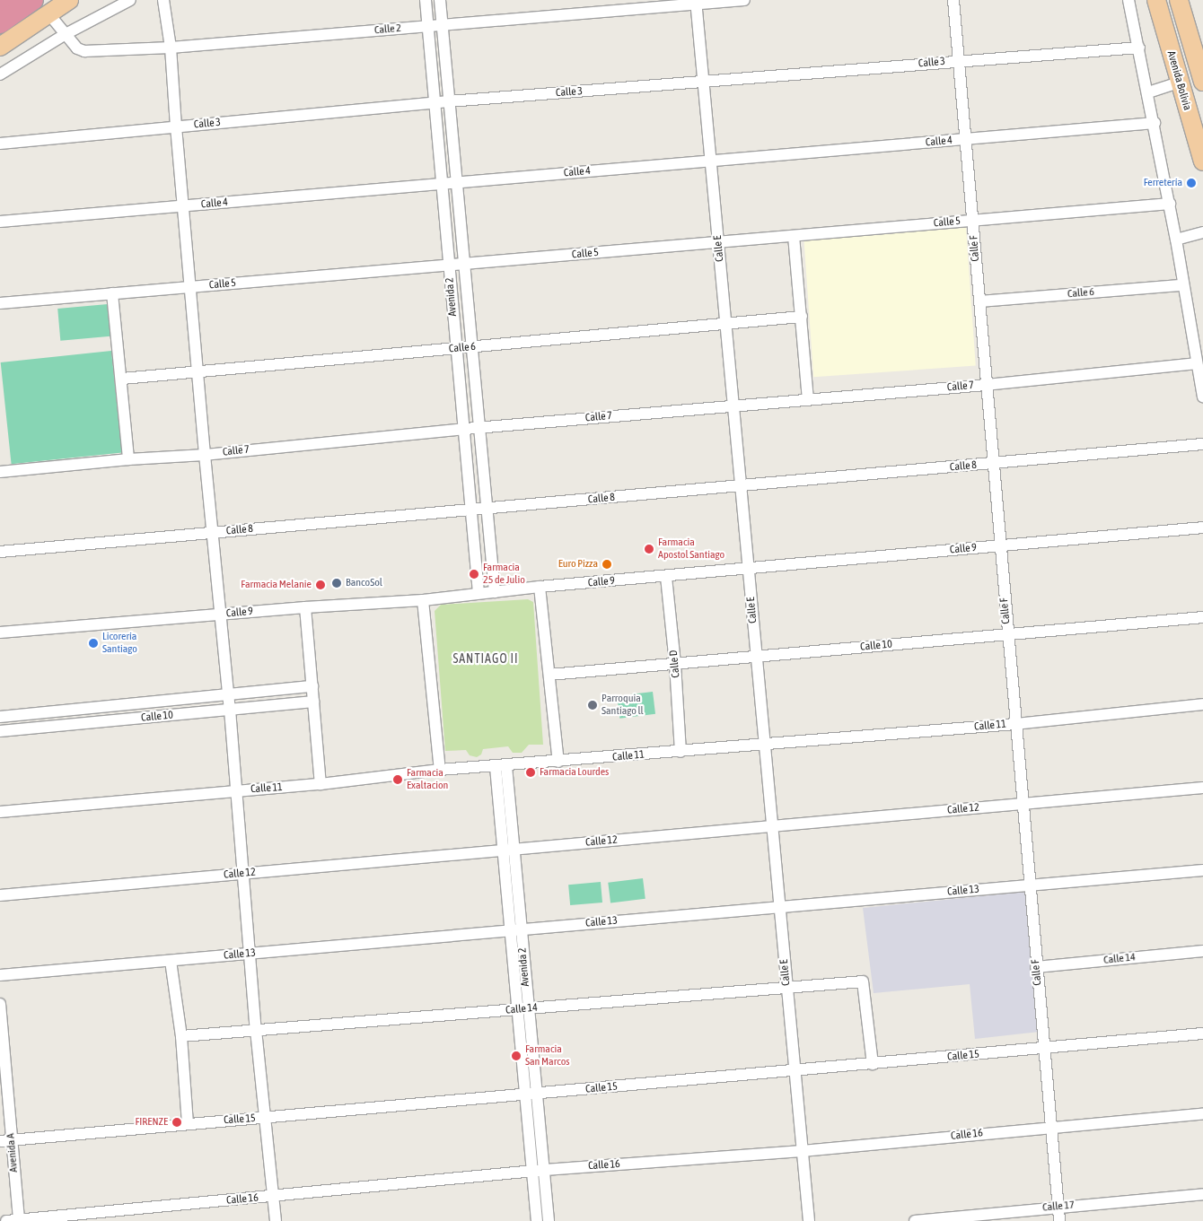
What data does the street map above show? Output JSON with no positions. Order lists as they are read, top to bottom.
{
  "streets": {
    "main road": ["Avenida Bolivia"],
    "street": [
      "Calle 2",
      "Calle 3",
      "Calle 4",
      "Calle 5",
      "Calle E",
      "Calle F",
      "Calle 6",
      "Avenida 2",
      "Calle 7",
      "Calle 8",
      "Calle 9",
      "Calle 10",
      "Calle D",
      "Calle 11",
      "Calle 12",
      "Calle 13",
      "Calle 14",
      "Calle 15",
      "Calle 16",
      "Avenida A",
      "Calle 17"
    ]
  },
  "crossings": [
    ["Calle 2", "Calle E"],
    ["Calle 2", "Avenida 2"],
    ["Calle 3", "Calle E"],
    ["Calle 3", "Calle F"],
    ["Calle 3", "Avenida 2"],
    ["Calle 4", "Calle E"],
    ["Calle 4", "Calle F"],
    ["Calle 4", "Avenida 2"],
    ["Calle 5", "Calle E"],
    ["Calle 5", "Calle F"],
    ["Calle 5", "Avenida 2"],
    ["Calle E", "Calle 6"],
    ["Calle E", "Calle 7"],
    ["Calle E", "Calle 8"],
    ["Calle E", "Calle 9"],
    ["Calle E", "Calle 10"],
    ["Calle E", "Calle 11"],
    ["Calle E", "Calle 12"],
    ["Calle E", "Calle 13"],
    ["Calle E", "Calle 14"],
    ["Calle E", "Calle 15"],
    ["Calle E", "Calle 16"],
    ["Calle F", "Calle 6"],
    ["Calle F", "Calle 7"],
    ["Calle F", "Calle 8"],
    ["Calle F", "Calle 9"],
    ["Calle F", "Calle 10"],
    ["Calle F", "Calle 11"],
    ["Calle F", "Calle 12"],
    ["Calle F", "Calle 13"],
    ["Calle F", "Calle 14"],
    ["Calle F", "Calle 15"],
    ["Calle F", "Calle 16"],
    ["Calle F", "Calle 17"],
    ["Calle 6", "Avenida 2"],
    ["Avenida 2", "Calle 7"],
    ["Avenida 2", "Calle 8"],
    ["Avenida 2", "Calle 9"],
    ["Avenida 2", "Calle 11"],
    ["Avenida 2", "Calle 12"],
    ["Avenida 2", "Calle 13"],
    ["Avenida 2", "Calle 14"],
    ["Avenida 2", "Calle 15"],
    ["Avenida 2", "Calle 16"],
    ["Calle 9", "Calle D"],
    ["Calle 10", "Calle D"],
    ["Calle D", "Calle 11"],
    ["Calle 14", "Calle 15"],
    ["Calle 15", "Avenida A"],
    ["Calle 16", "Avenida A"]
  ],
  "districts": ["SANTIAGO II"],
  "places": [
    "Ferretería",
    "Farmacia Apostol Santiago",
    "Euro Pizza",
    "Farmacia 25 de Julio",
    "BancoSol",
    "Farmacia Melanie",
    "Licorería Santiago",
    "Parroquia Santiago ll",
    "Farmacia Lourdes",
    "Farmacia Exaltacion",
    "Farmacia San Marcos",
    "FIRENZE"
  ]
}
